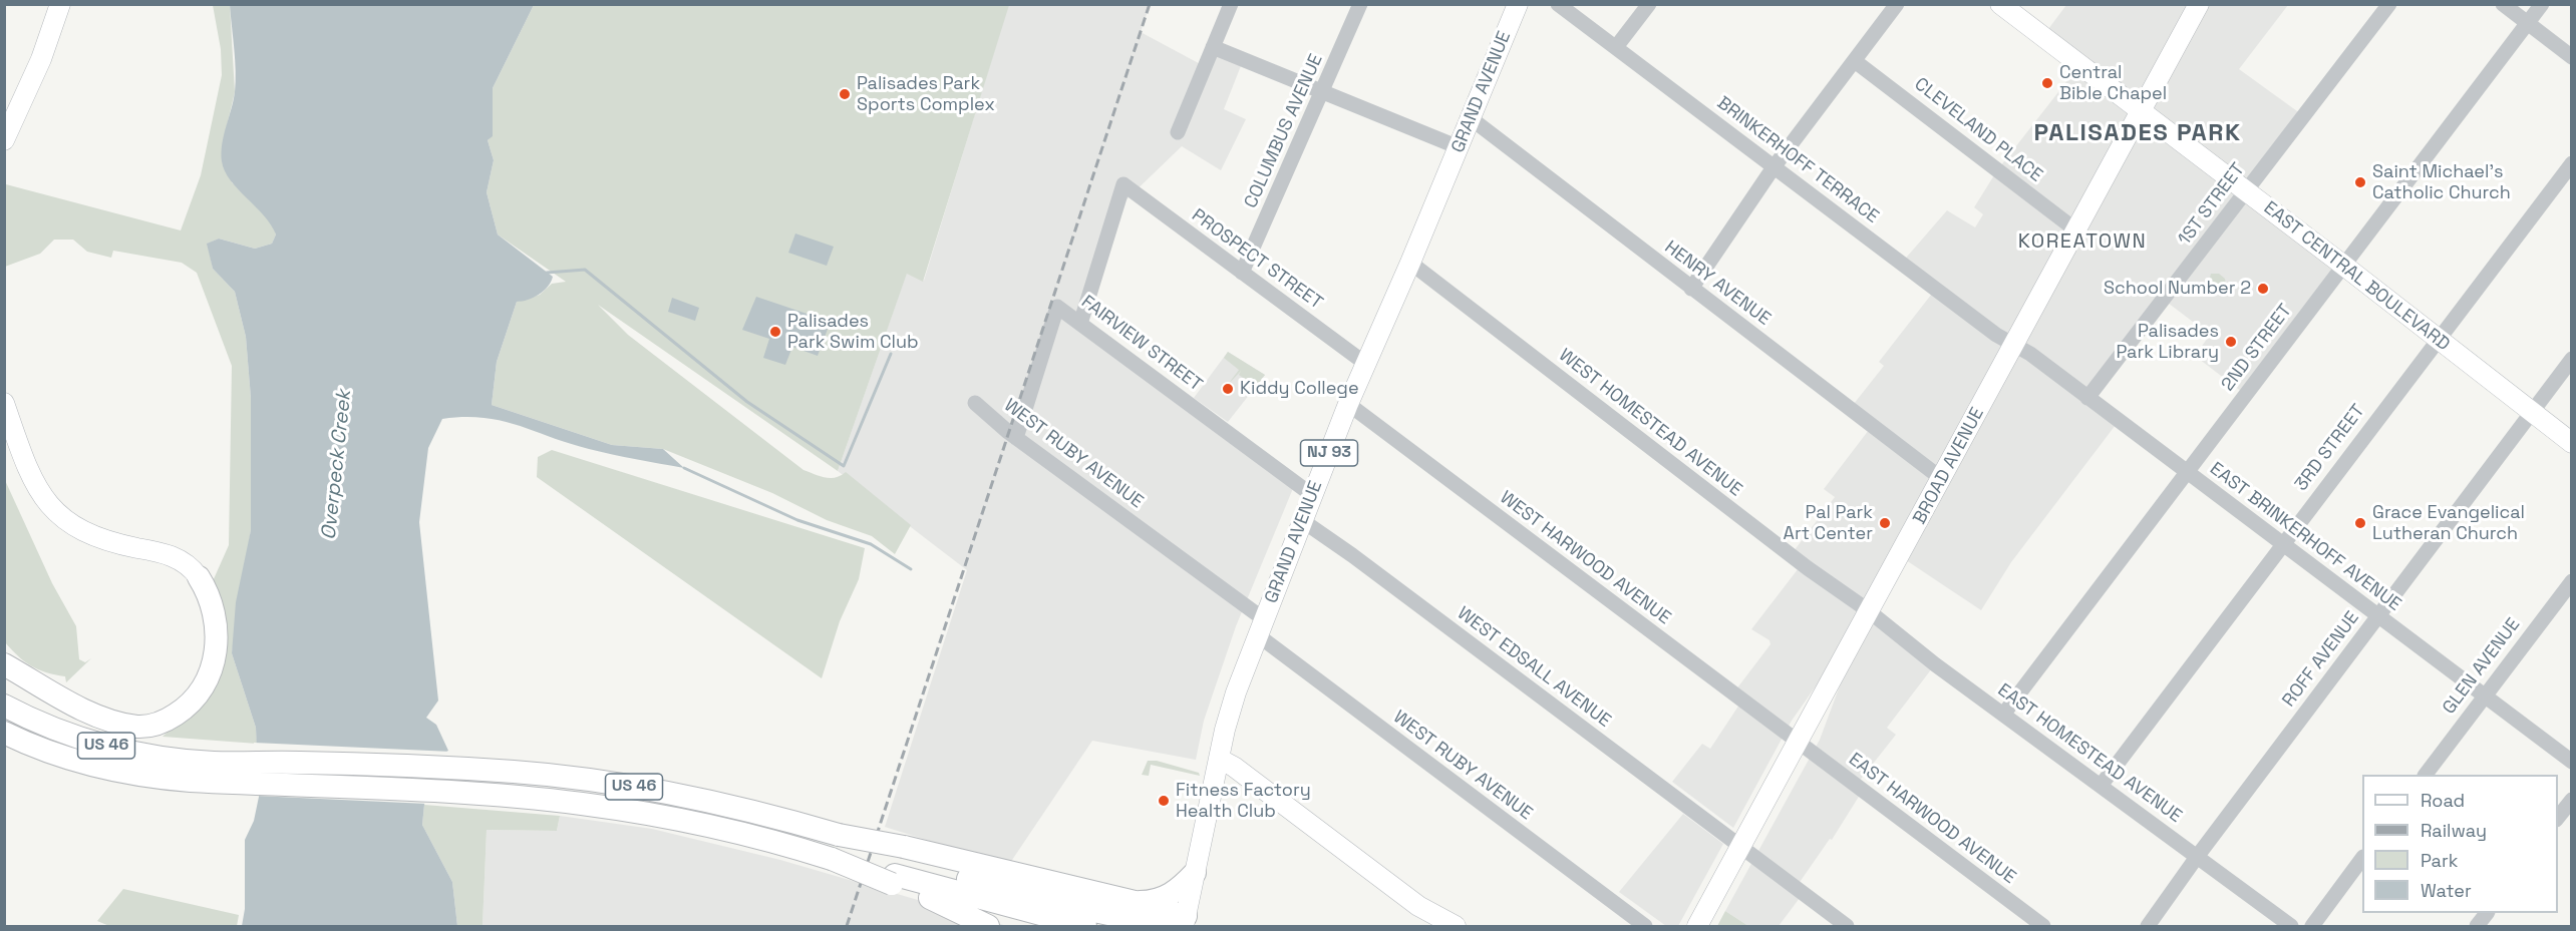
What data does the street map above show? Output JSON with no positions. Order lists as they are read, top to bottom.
{
  "streets": {
    "highway": ["US 46"],
    "main road": [
      "GRAND AVENUE",
      "EAST CENTRAL BOULEVARD",
      "NJ 93",
      "BROAD AVENUE"
    ],
    "street": [
      "CLEVELAND PLACE",
      "COLUMBUS AVENUE",
      "BRINKERHOFF TERRACE",
      "1ST STREET",
      "PROSPECT STREET",
      "HENRY AVENUE",
      "FAIRVIEW STREET",
      "2ND STREET",
      "WEST HOMESTEAD AVENUE",
      "3RD STREET",
      "WEST RUBY AVENUE",
      "EAST BRINKERHOFF AVENUE",
      "WEST HARWOOD AVENUE",
      "ROFF AVENUE",
      "GLEN AVENUE",
      "WEST EDSALL AVENUE",
      "EAST HOMESTEAD AVENUE",
      "EAST HARWOOD AVENUE"
    ]
  },
  "crossings": [
    ["GRAND AVENUE", "PROSPECT STREET"],
    ["GRAND AVENUE", "HENRY AVENUE"],
    ["GRAND AVENUE", "FAIRVIEW STREET"],
    ["GRAND AVENUE", "WEST HOMESTEAD AVENUE"],
    ["GRAND AVENUE", "WEST RUBY AVENUE"],
    ["GRAND AVENUE", "WEST HARWOOD AVENUE"],
    ["GRAND AVENUE", "WEST EDSALL AVENUE"],
    ["CLEVELAND PLACE", "BROAD AVENUE"],
    ["COLUMBUS AVENUE", "PROSPECT STREET"],
    ["BRINKERHOFF TERRACE", "BROAD AVENUE"],
    ["BRINKERHOFF TERRACE", "EAST BRINKERHOFF AVENUE"],
    ["1ST STREET", "EAST CENTRAL BOULEVARD"],
    ["1ST STREET", "EAST BRINKERHOFF AVENUE"],
    ["PROSPECT STREET", "FAIRVIEW STREET"],
    ["EAST CENTRAL BOULEVARD", "2ND STREET"],
    ["EAST CENTRAL BOULEVARD", "3RD STREET"],
    ["EAST CENTRAL BOULEVARD", "BROAD AVENUE"],
    ["EAST CENTRAL BOULEVARD", "ROFF AVENUE"],
    ["HENRY AVENUE", "BROAD AVENUE"],
    ["FAIRVIEW STREET", "WEST RUBY AVENUE"],
    ["2ND STREET", "EAST BRINKERHOFF AVENUE"],
    ["2ND STREET", "EAST HOMESTEAD AVENUE"],
    ["WEST HOMESTEAD AVENUE", "BROAD AVENUE"],
    ["WEST HOMESTEAD AVENUE", "EAST HOMESTEAD AVENUE"],
    ["3RD STREET", "EAST BRINKERHOFF AVENUE"],
    ["3RD STREET", "EAST HOMESTEAD AVENUE"],
    ["BROAD AVENUE", "EAST BRINKERHOFF AVENUE"],
    ["BROAD AVENUE", "WEST HARWOOD AVENUE"],
    ["BROAD AVENUE", "WEST EDSALL AVENUE"],
    ["BROAD AVENUE", "EAST HOMESTEAD AVENUE"],
    ["BROAD AVENUE", "EAST HARWOOD AVENUE"],
    ["EAST BRINKERHOFF AVENUE", "ROFF AVENUE"],
    ["EAST BRINKERHOFF AVENUE", "GLEN AVENUE"],
    ["WEST HARWOOD AVENUE", "EAST HARWOOD AVENUE"],
    ["ROFF AVENUE", "EAST HOMESTEAD AVENUE"]
  ],
  "districts": ["PALISADES PARK", "KOREATOWN"],
  "water": ["Overpeck Creek"],
  "places": [
    "Central Bible Chapel",
    "Palisades Park Sports Complex",
    "Saint Michael's Catholic Church",
    "School Number 2",
    "Palisades Park Swim Club",
    "Palisades Park Library",
    "Kiddy College",
    "Pal Park Art Center",
    "Grace Evangelical Lutheran Church",
    "Fitness Factory Health Club"
  ],
  "legend": [
    "Road",
    "Railway",
    "Park",
    "Water"
  ]
}
